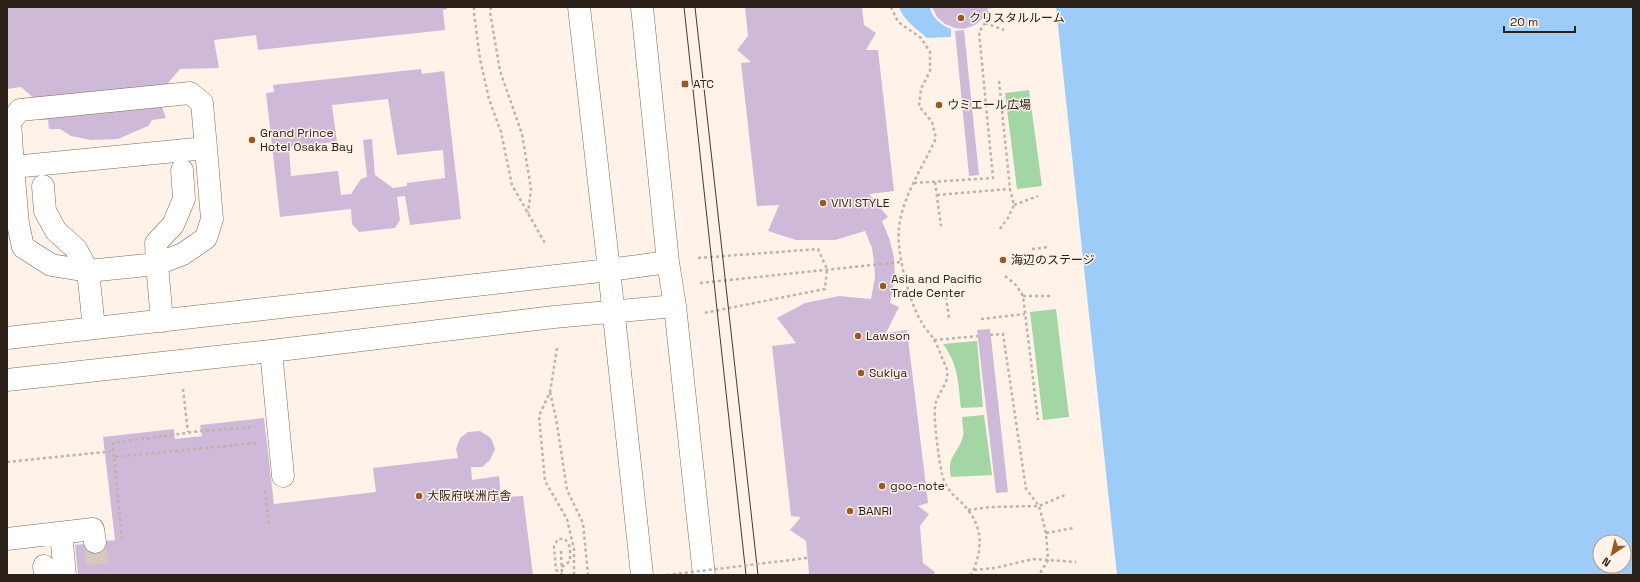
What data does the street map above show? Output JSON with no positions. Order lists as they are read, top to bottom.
{
  "places": {
    "other": [
      "クリスタルルーム",
      "ウミエール広場",
      "Grand Prince Hotel Osaka Bay",
      "VIVI STYLE",
      "海辺のステージ",
      "Asia and Pacific Trade Center",
      "Lawson",
      "Sukiya",
      "goo-note",
      "大阪府咲洲庁舎",
      "BANRI"
    ],
    "transit": ["ATC"]
  },
  "scale_bar": "20 m",
  "north": "bottom left"
}
